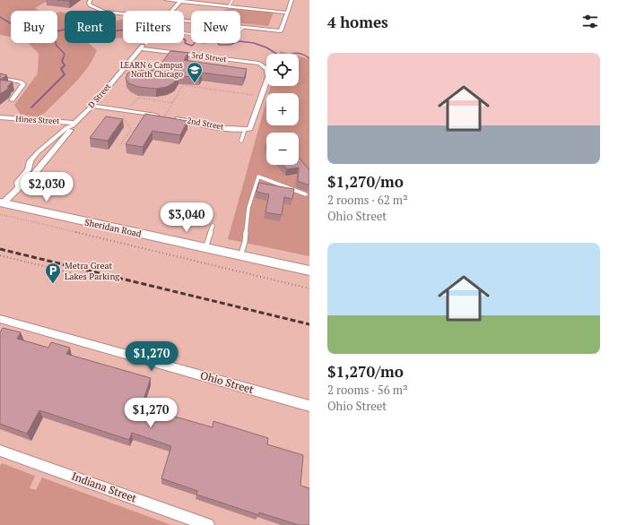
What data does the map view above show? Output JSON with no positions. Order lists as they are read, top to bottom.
{
  "streets": {
    "main road": ["Sheridan Road"],
    "street": [
      "3rd Street",
      "D Street",
      "Hines Street",
      "2nd Street",
      "Ohio Street",
      "Indiana Street"
    ]
  },
  "crossings": [
    ["3rd Street", "D Street"],
    ["3rd Street", "2nd Street"],
    ["D Street", "Hines Street"],
    ["D Street", "2nd Street"],
    ["D Street", "Sheridan Road"]
  ],
  "places": {
    "school or university": ["LEARN 6 Campus North Chicago"],
    "parking": ["Metra Great Lakes Parking"]
  },
  "page": {
    "heading": "4 homes",
    "chip": [
      "Buy",
      "Rent",
      "Filters",
      "New"
    ],
    "list": [
      {
        "name": "$1,270/mo",
        "note": "2 rooms · 62 m² · Ohio Street"
      },
      {
        "name": "$1,270/mo",
        "note": "2 rooms · 56 m² · Ohio Street"
      }
    ],
    "map_buttons": ["+", "−"],
    "price": [
      "$2,030",
      "$3,040",
      "$1,270",
      "$1,270"
    ]
  }
}
